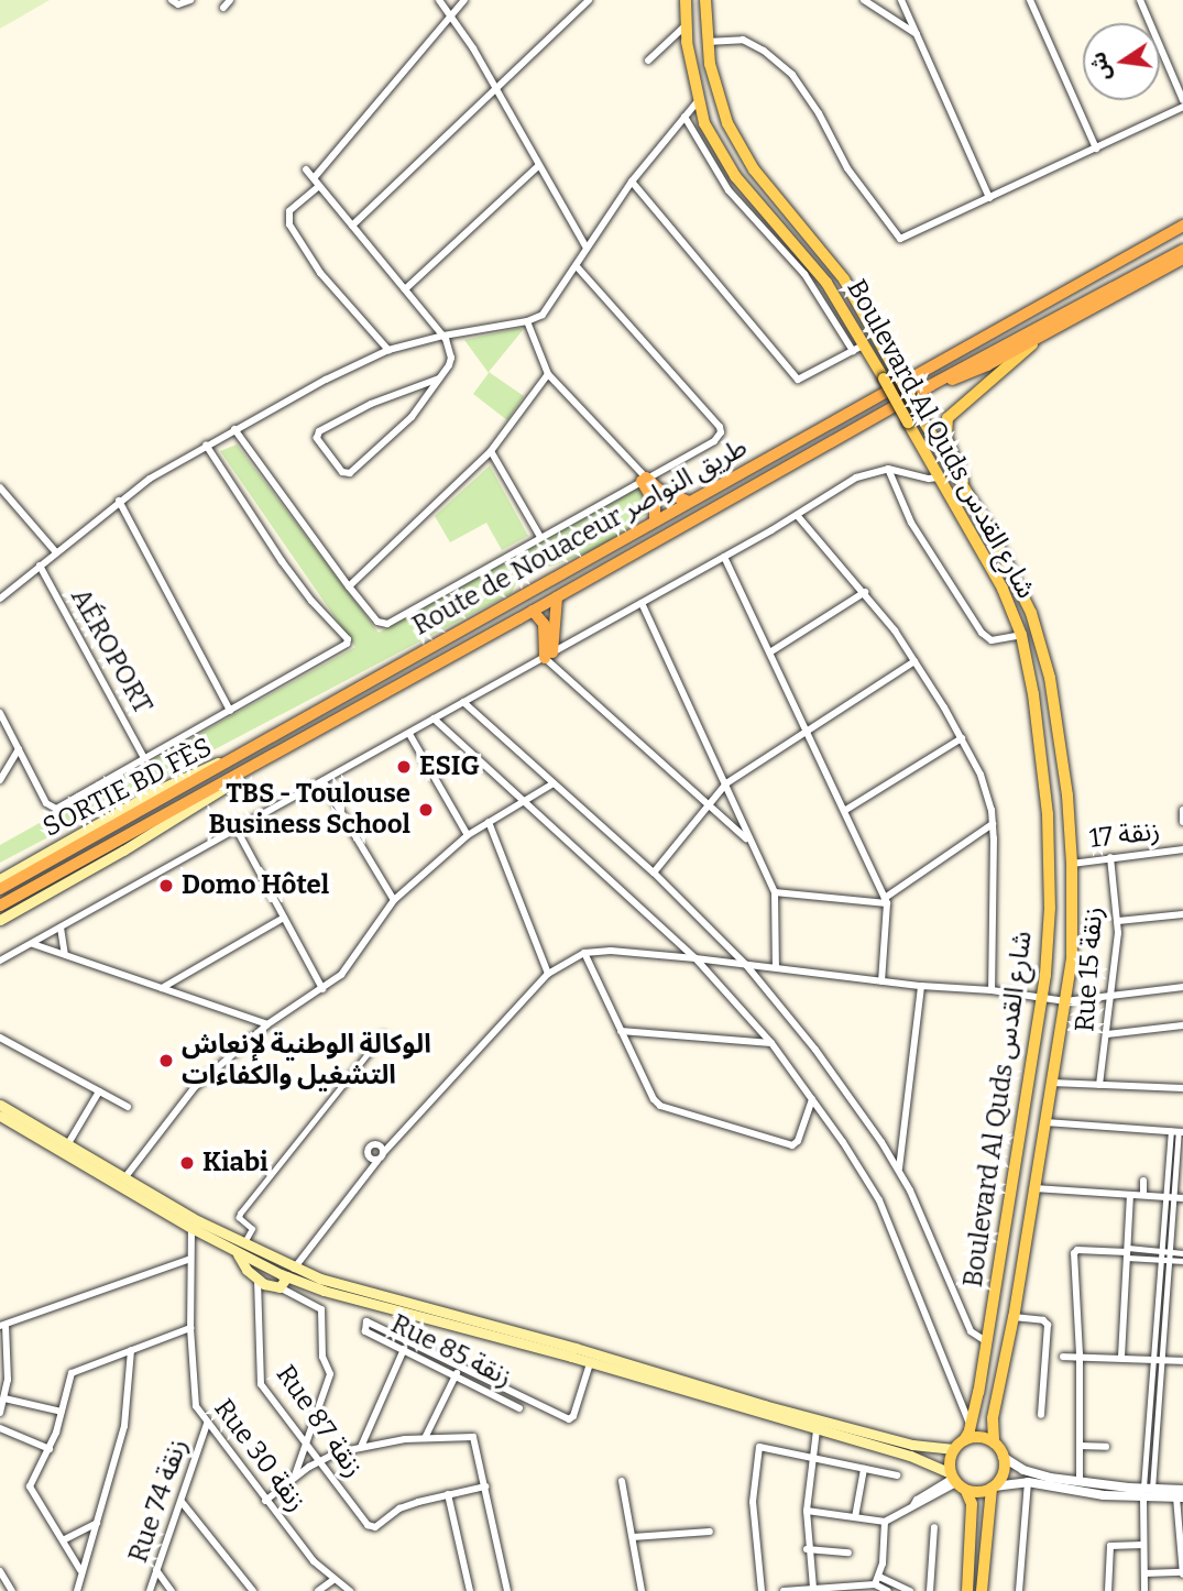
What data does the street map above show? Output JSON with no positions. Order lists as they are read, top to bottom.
{
  "streets": {
    "highway": ["Route de Nouaceur طريق النواصر"],
    "main road": ["Boulevard Al Quds شارع القدس", "SORTIE BD FÈS"],
    "street": [
      "AÉROPORT",
      "زنقة 17",
      "Rue 15 زنقة",
      "Rue 85 زنقة",
      "Rue 87 زنقة",
      "Rue 30 زنقة",
      "Rue 74 زنقة"
    ]
  },
  "crossings": [
    ["Boulevard Al Quds شارع القدس", "زنقة 17"],
    ["Route de Nouaceur طريق النواصر", "SORTIE BD FÈS"],
    ["زنقة 17", "Rue 15 زنقة"],
    ["Rue 30 زنقة", "Rue 74 زنقة"]
  ],
  "places": [
    "ESIG",
    "TBS - Toulouse Business School",
    "Domo Hôtel",
    "الوكالة الوطنية لإنعاش التشغيل والكفاءات",
    "Kiabi"
  ],
  "north": "left"
}
